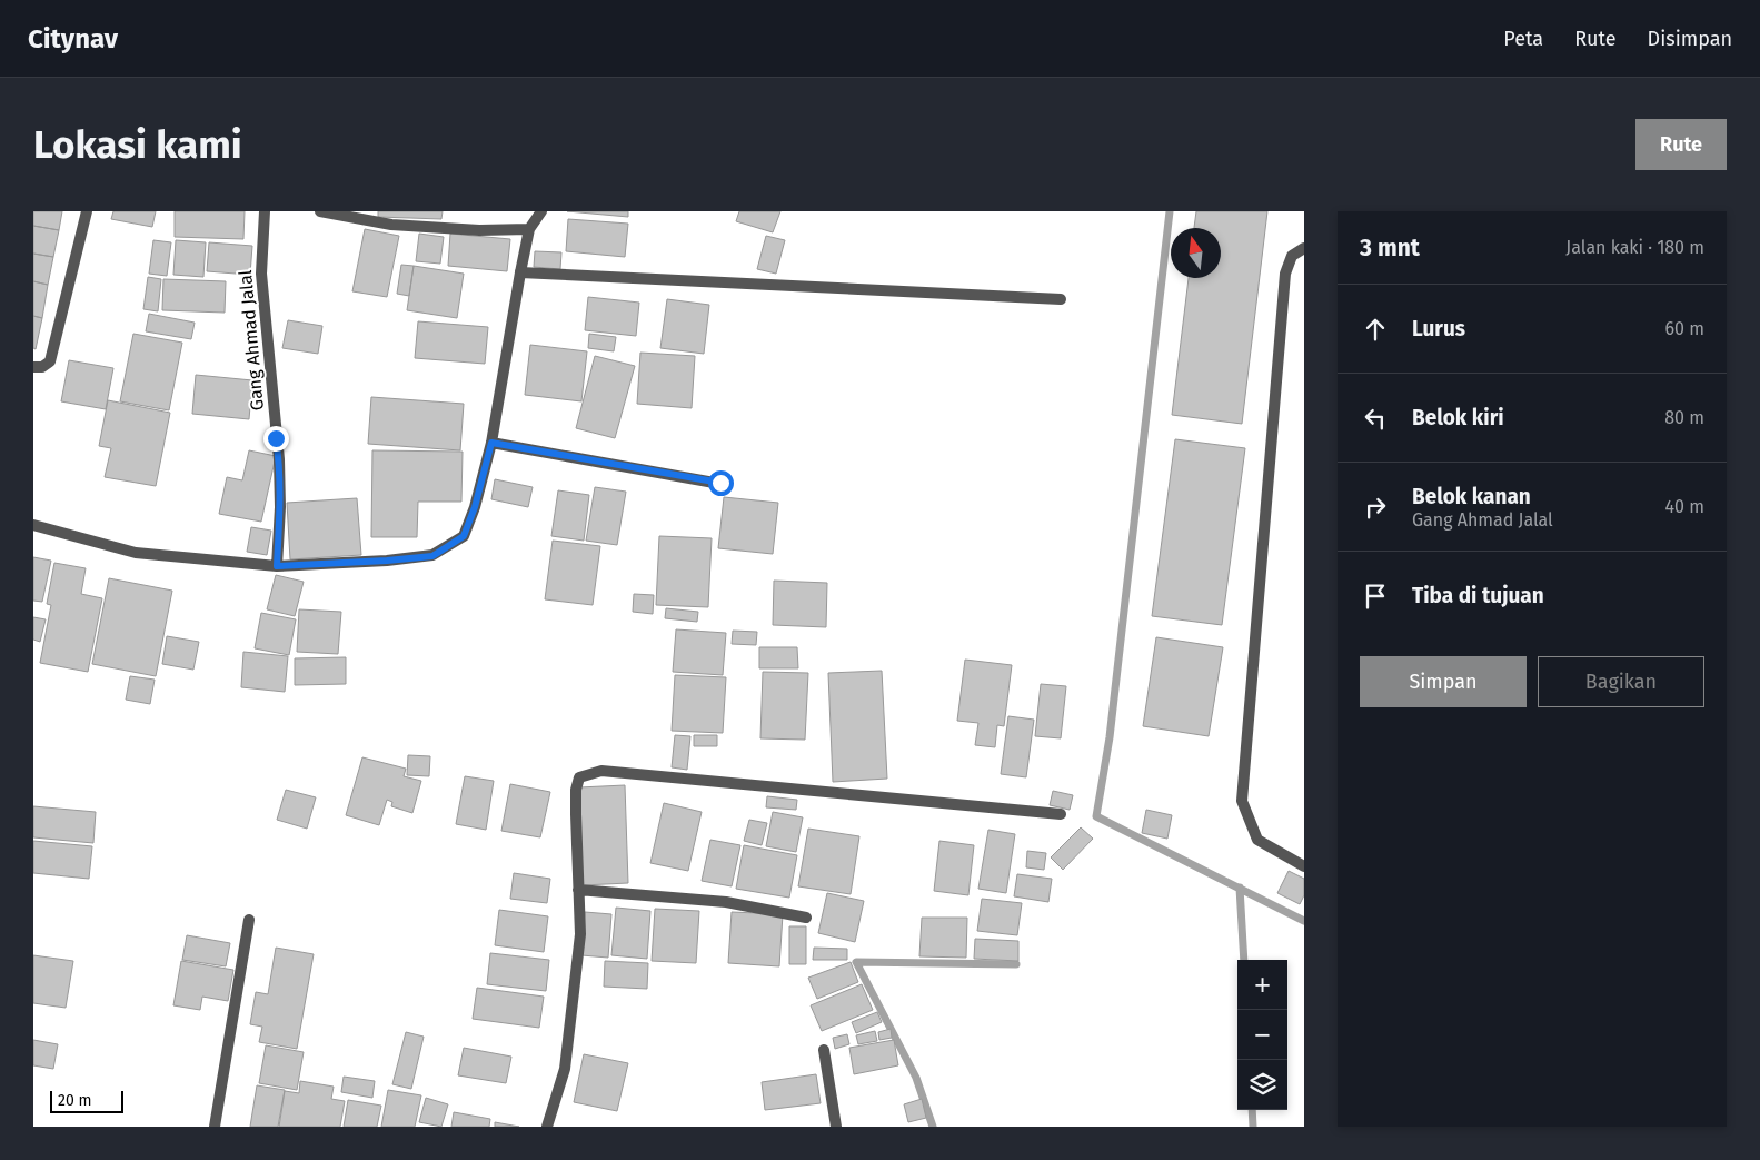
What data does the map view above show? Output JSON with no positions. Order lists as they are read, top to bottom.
{
  "streets": {
    "street": ["Gang Ahmad Jalal"]
  },
  "scale_bar": "20 m",
  "north": "top",
  "page": {
    "header": "Citynav",
    "nav": ["Peta", "Rute", "Disimpan"],
    "buttons": [
      "Rute",
      ["Simpan", "Bagikan"]
    ],
    "title": "Lokasi kami",
    "heading": ["3 mnt", "Jalan kaki · 180 m"],
    "list": [
      ["Lurus", "60 m"],
      ["Belok kiri", "80 m"],
      ["Belok kanan", "Gang Ahmad Jalal", "40 m"],
      "Tiba di tujuan"
    ],
    "map_buttons": ["+", "−"],
    "scale": "20 m"
  }
}
